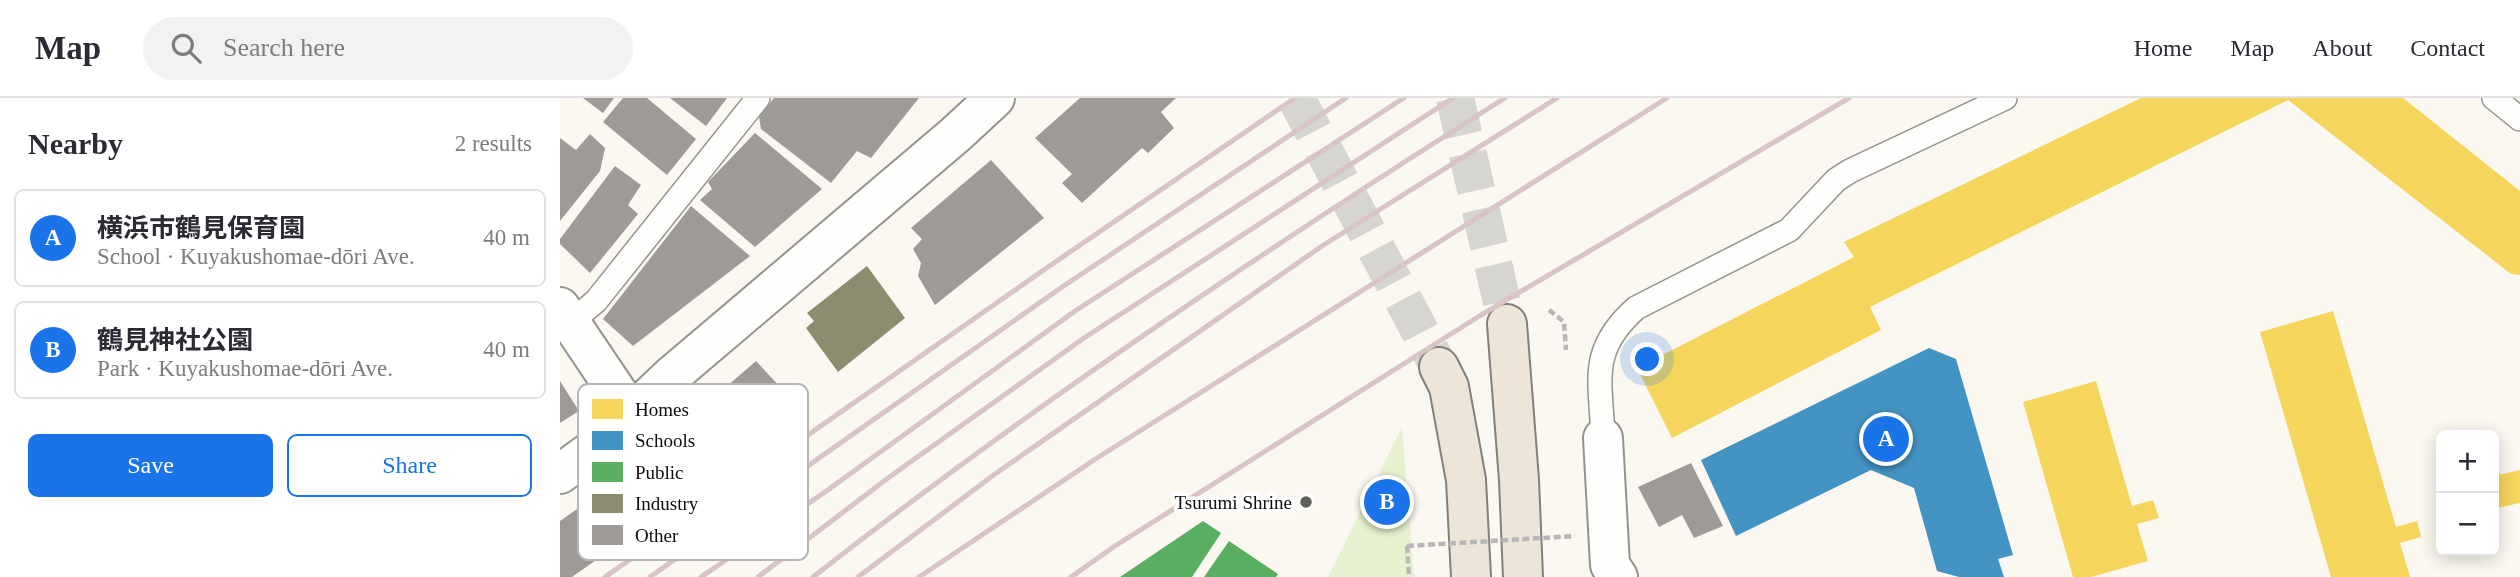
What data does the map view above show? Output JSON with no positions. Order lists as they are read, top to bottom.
{
  "places": ["Tsurumi Shrine"],
  "legend": [
    "Homes",
    "Schools",
    "Public",
    "Industry",
    "Other"
  ],
  "page": {
    "header": "Map",
    "search": "Search here",
    "nav": [
      "Home",
      "Map",
      "About",
      "Contact"
    ],
    "heading": ["Nearby", "2 results"],
    "list": [
      {
        "mark": "A",
        "name": "横浜市鶴見保育園",
        "note": "School · Kuyakushomae-dōri Ave.",
        "value": "40 m"
      },
      {
        "mark": "B",
        "name": "鶴見神社公園",
        "note": "Park · Kuyakushomae-dōri Ave.",
        "value": "40 m"
      }
    ],
    "pins": ["A", "B"],
    "buttons": ["Save", "Share"],
    "map_buttons": ["+", "−"]
  }
}
